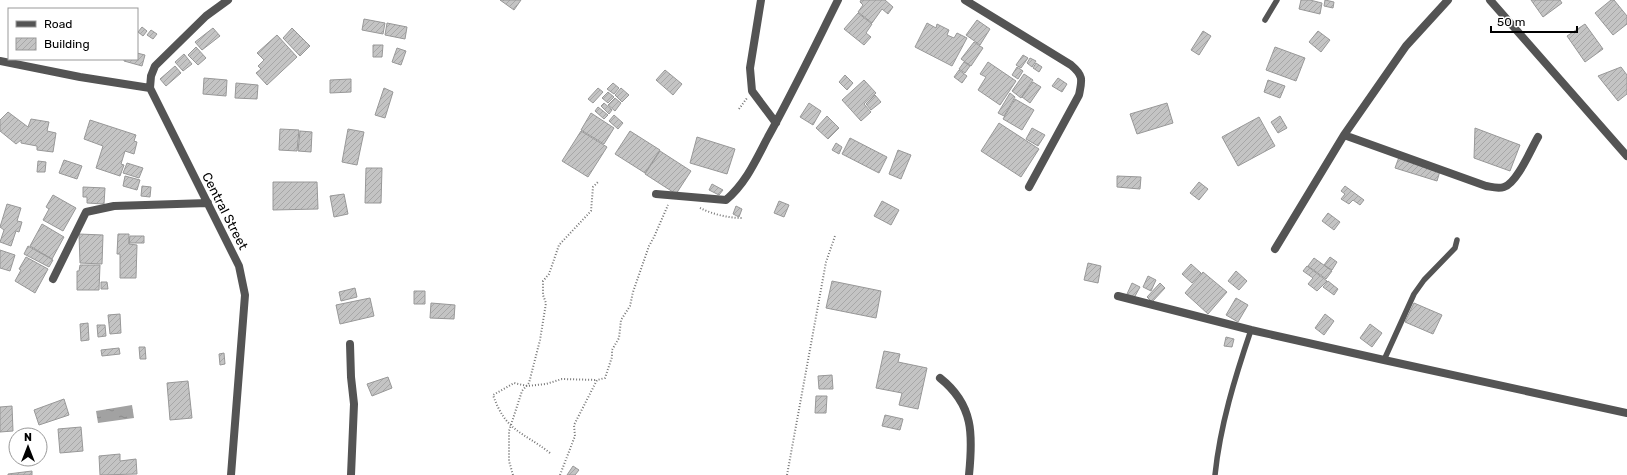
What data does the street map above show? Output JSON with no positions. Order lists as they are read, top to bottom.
{
  "streets": {
    "street": ["Central Street"]
  },
  "legend": ["Road", "Building"],
  "scale_bar": "50 m",
  "north": "top"
}
